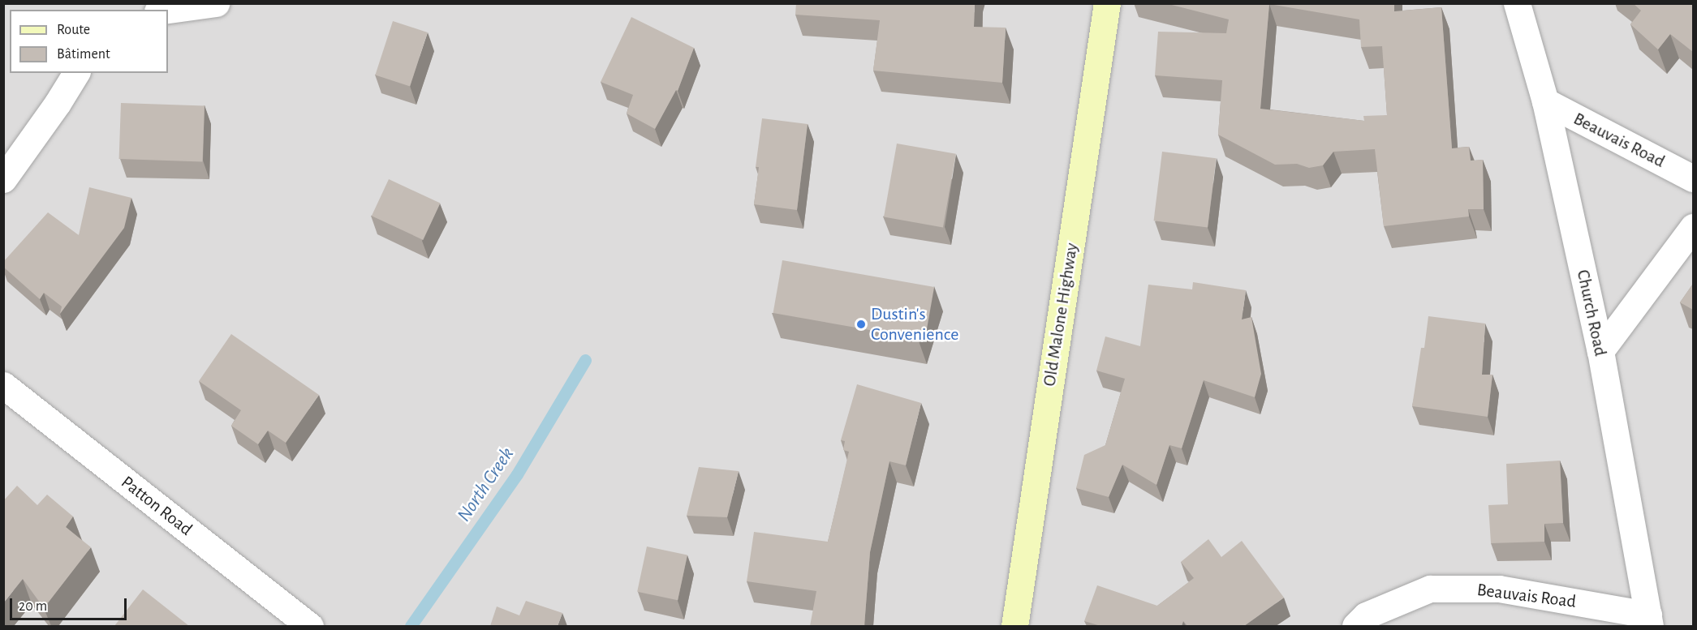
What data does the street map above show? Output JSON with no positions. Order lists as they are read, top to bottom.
{
  "streets": {
    "street": [
      "Beauvais Road",
      "Church Road",
      "Old Malone Highway",
      "Patton Road"
    ]
  },
  "crossings": [
    ["Beauvais Road", "Church Road"]
  ],
  "water": ["North Creek"],
  "places": ["Dustin's Convenience"],
  "legend": ["Route", "Bâtiment"],
  "scale_bar": "20 m"
}
